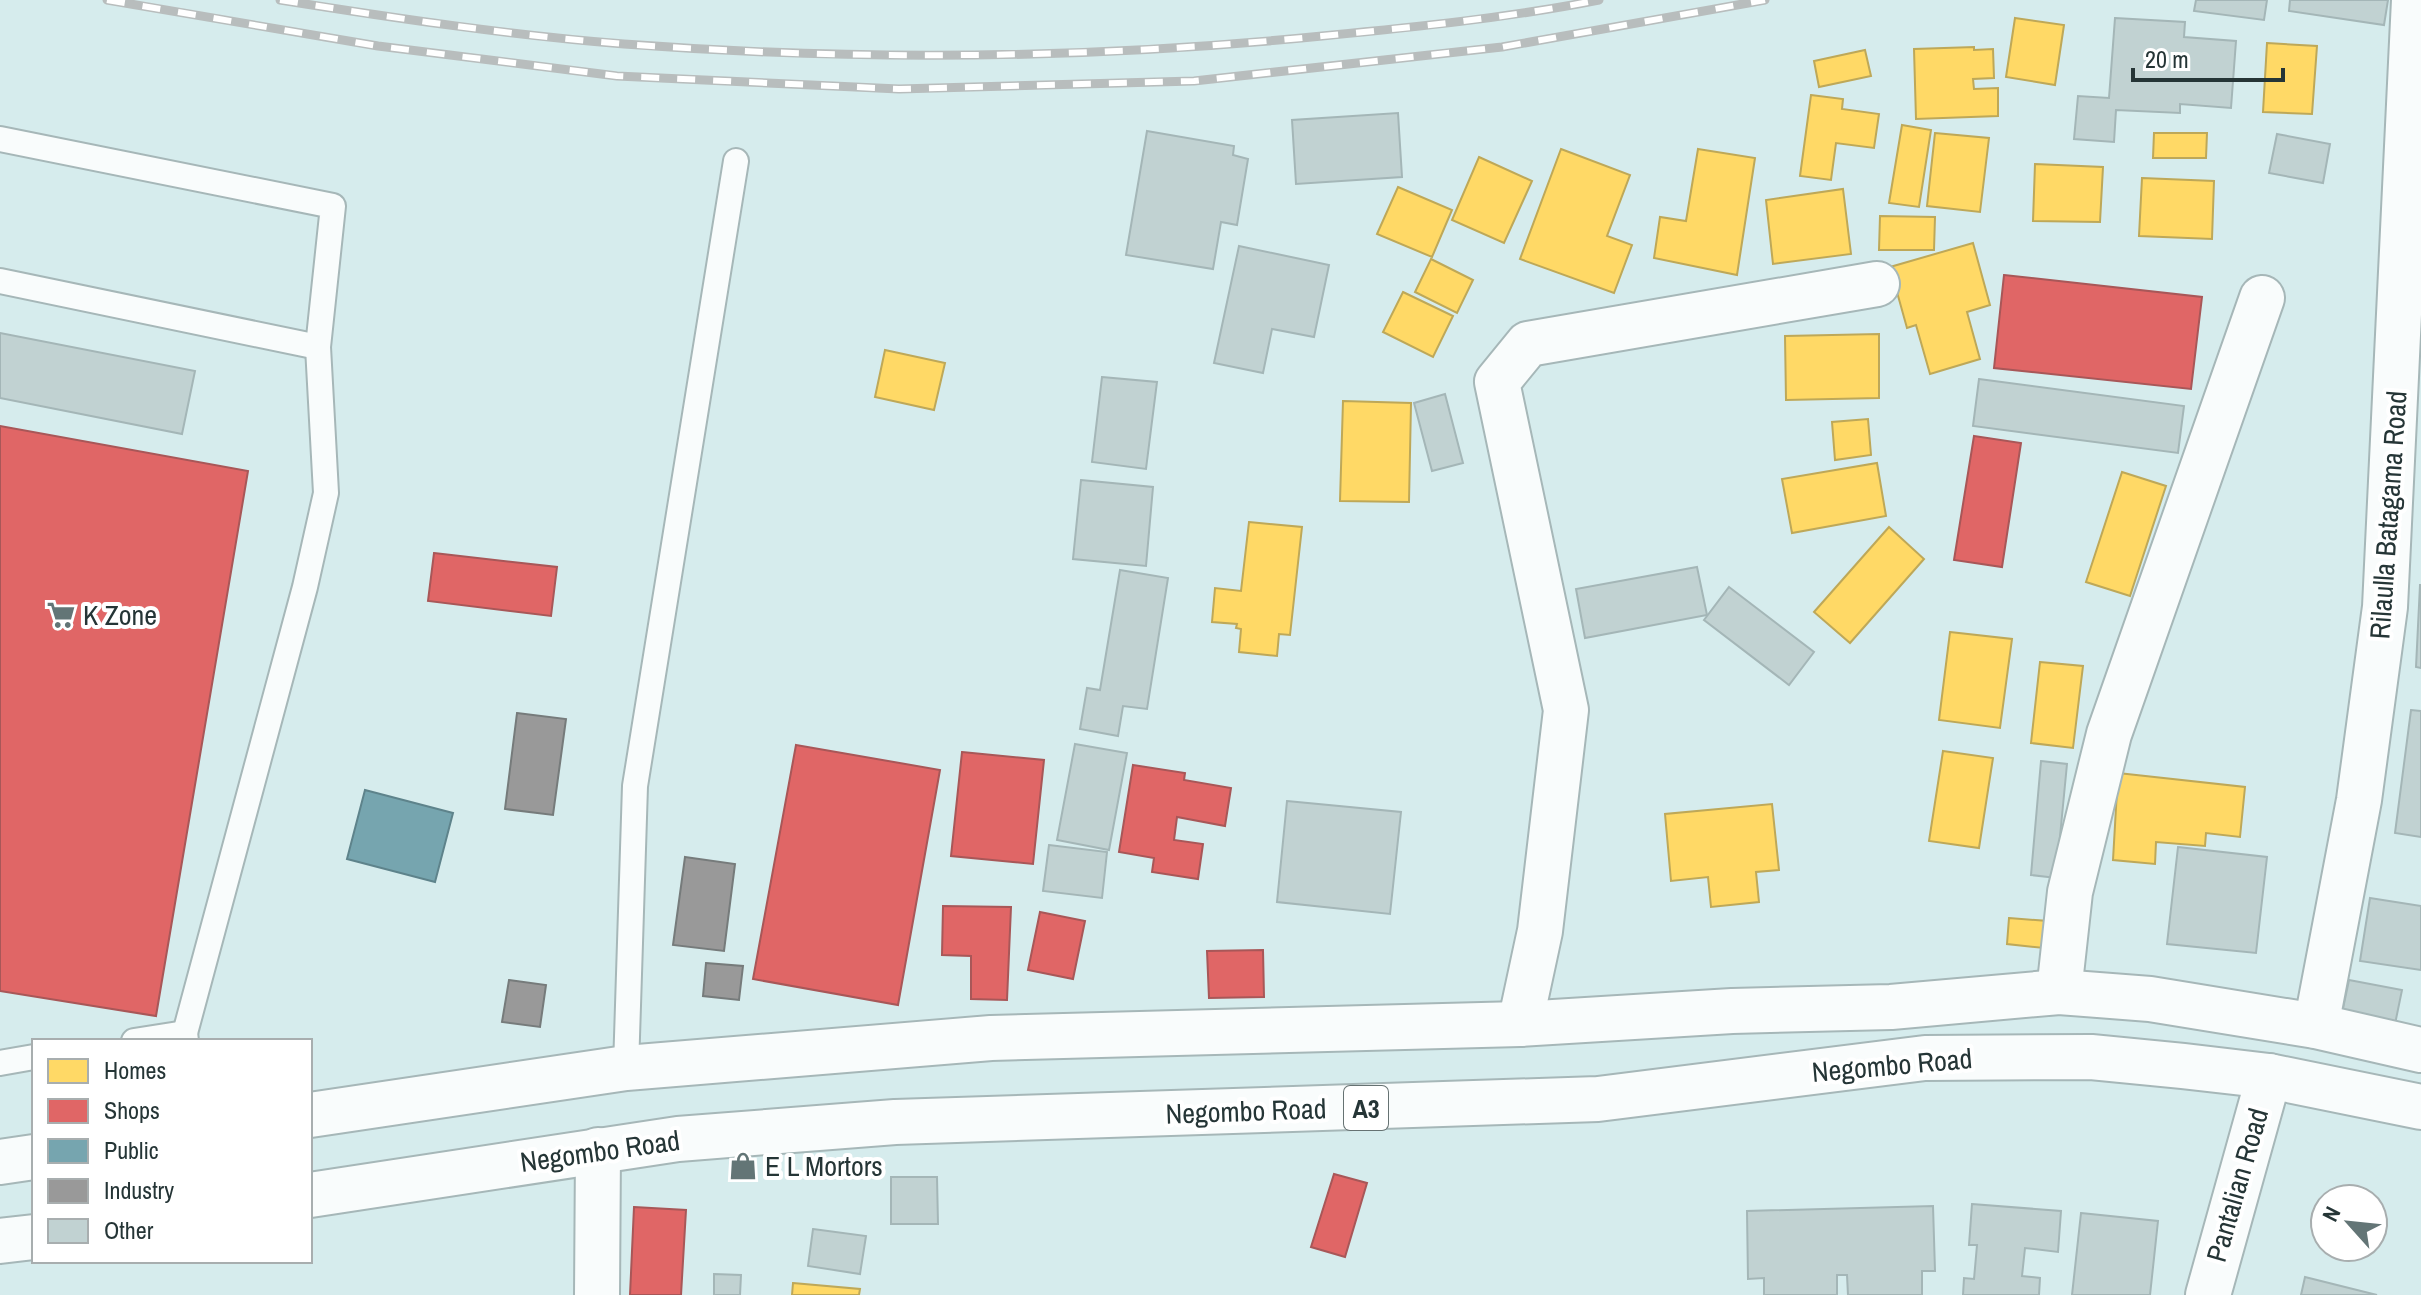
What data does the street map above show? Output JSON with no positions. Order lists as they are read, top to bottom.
{
  "streets": {
    "main road": [
      "Rilaulla Batagama Road",
      "Negombo Road",
      "A3",
      "Pantalian Road"
    ]
  },
  "crossings": [
    ["Rilaulla Batagama Road", "Negombo Road"],
    ["Negombo Road", "Pantalian Road"]
  ],
  "places": {
    "supermarket": ["K Zone"],
    "shop": ["E L Mortors"]
  },
  "legend": [
    "Homes",
    "Shops",
    "Public",
    "Industry",
    "Other"
  ],
  "scale_bar": "20 m",
  "north": "top left"
}
